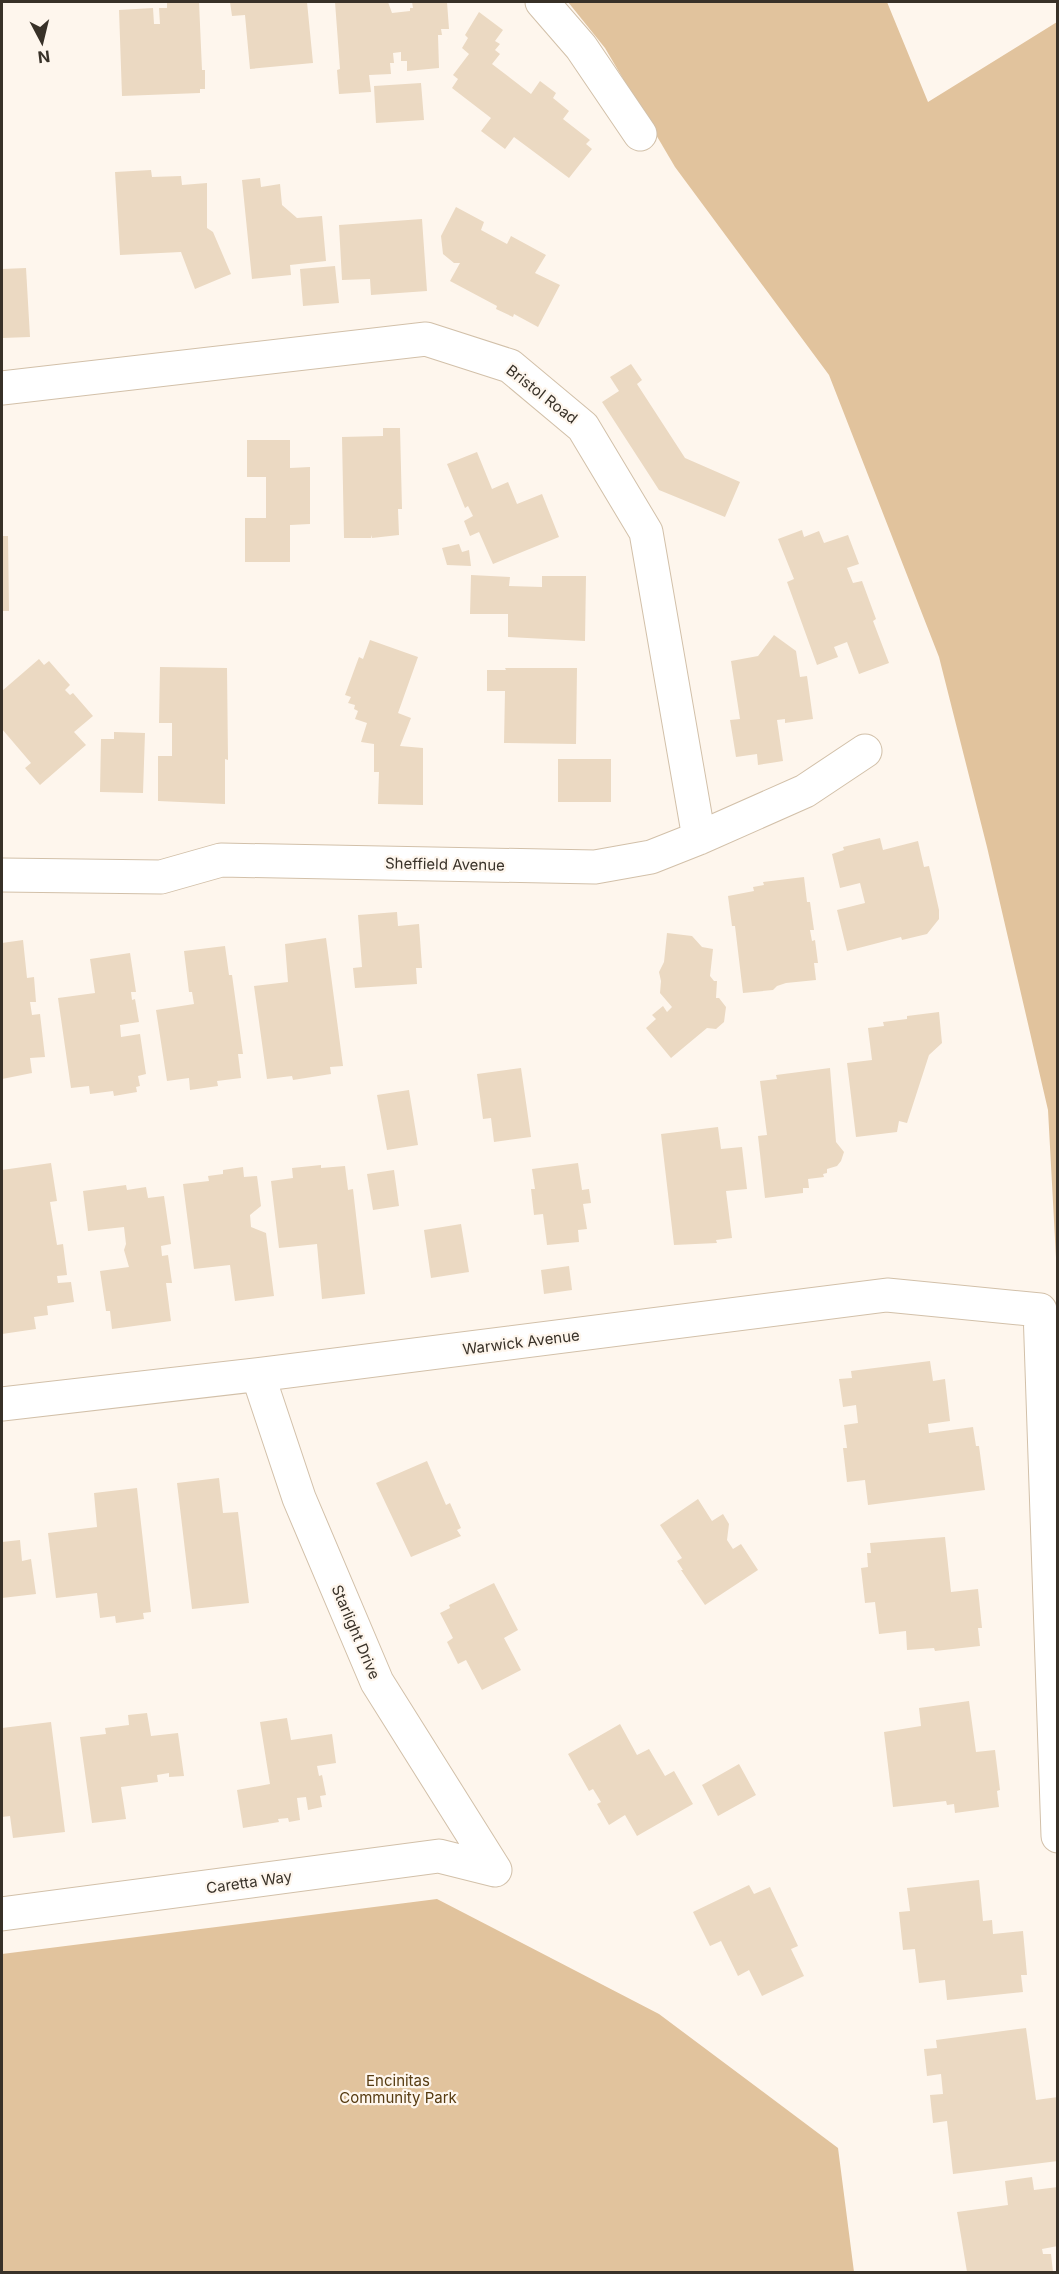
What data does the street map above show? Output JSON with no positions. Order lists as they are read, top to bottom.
{
  "streets": {
    "street": [
      "Bristol Road",
      "Sheffield Avenue",
      "Warwick Avenue",
      "Starlight Drive",
      "Caretta Way"
    ]
  },
  "crossings": [
    ["Bristol Road", "Sheffield Avenue"],
    ["Warwick Avenue", "Starlight Drive"],
    ["Starlight Drive", "Caretta Way"]
  ],
  "parks": ["Encinitas Community Park"],
  "north": "bottom"
}
